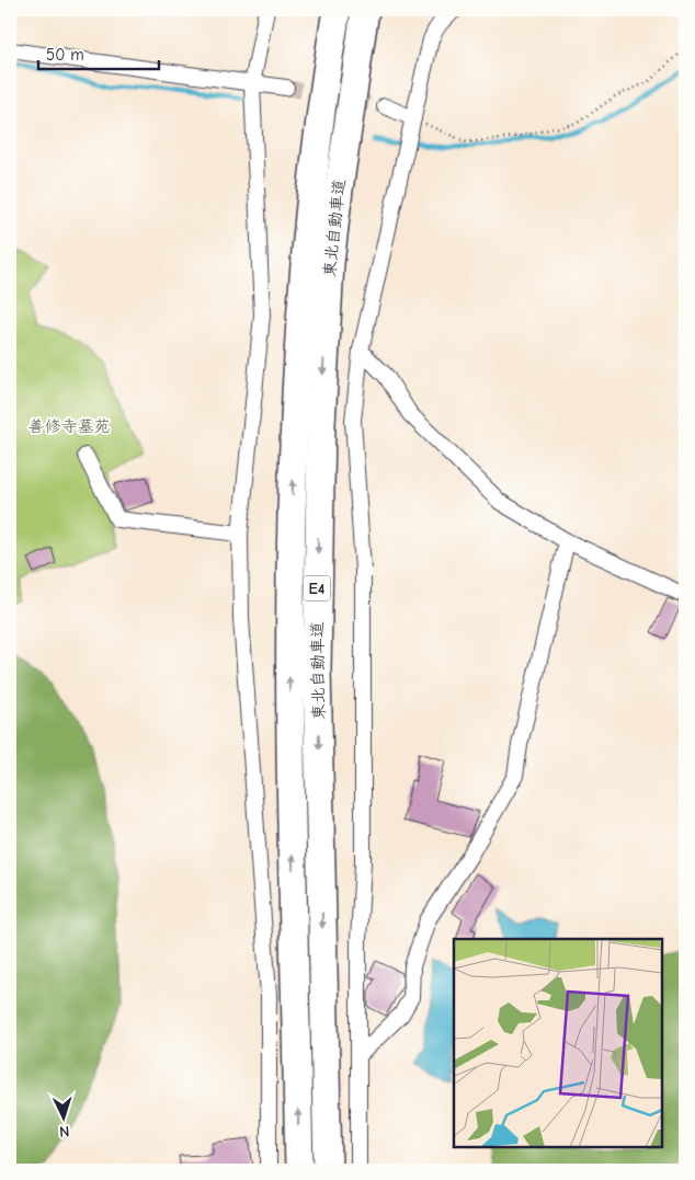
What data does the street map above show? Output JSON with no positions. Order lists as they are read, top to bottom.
{
  "streets": {
    "highway": ["東北自動車道", "E4"]
  },
  "parks": ["善修寺墓苑"],
  "scale_bar": "50 m",
  "north": "bottom"
}
